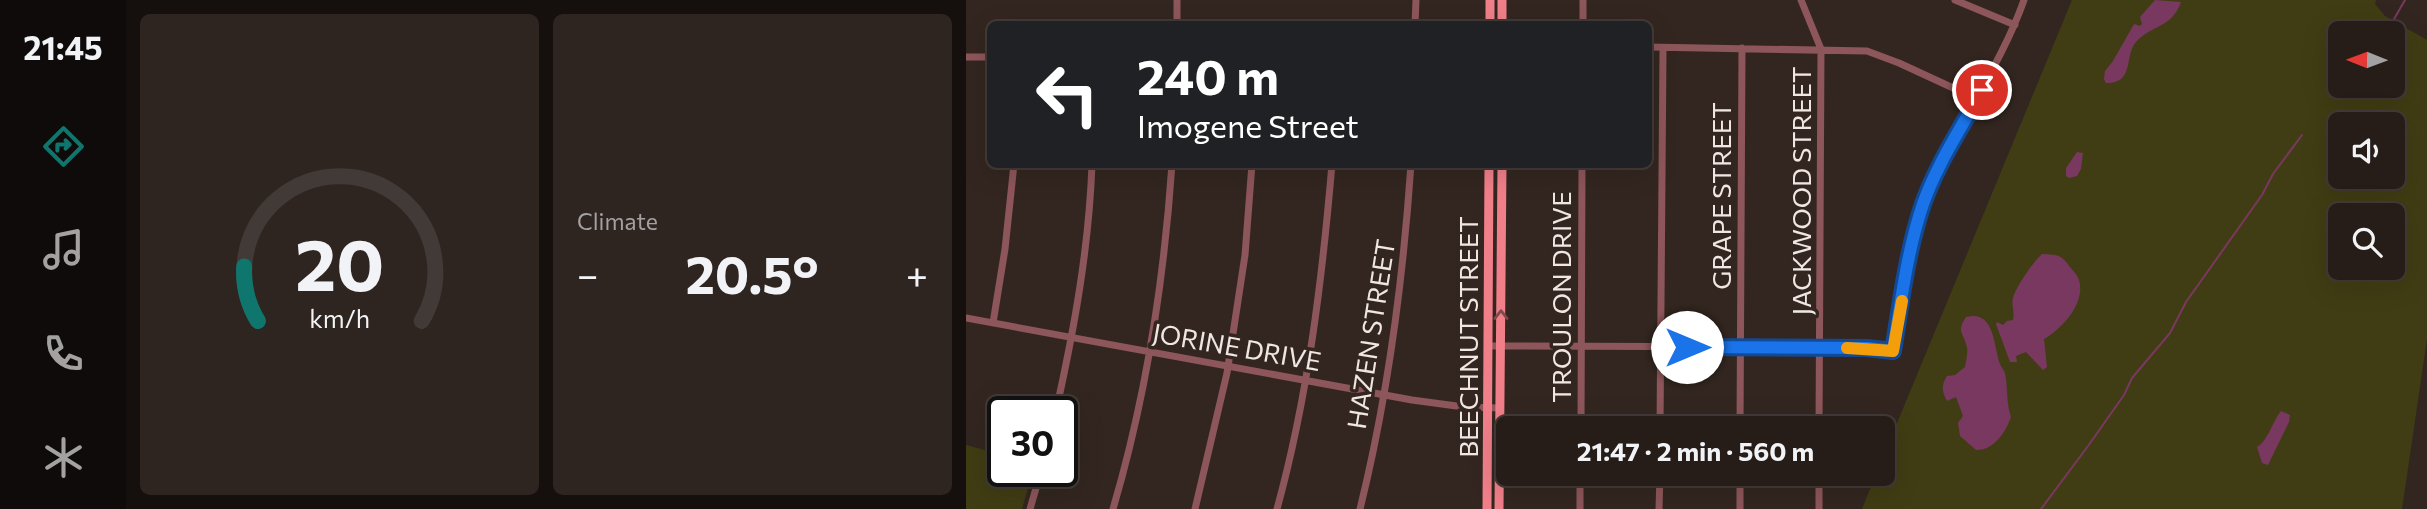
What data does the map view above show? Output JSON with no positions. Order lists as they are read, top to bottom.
{
  "streets": {
    "main road": ["BEECHNUT STREET"],
    "street": [
      "JACKWOOD STREET",
      "GRAPE STREET",
      "TROULON DRIVE",
      "HAZEN STREET",
      "JORINE DRIVE"
    ]
  },
  "crossings": [
    ["HAZEN STREET", "JORINE DRIVE"],
    ["BEECHNUT STREET", "JORINE DRIVE"]
  ],
  "north": "left",
  "page": {
    "tabs": "21:45",
    "tile": "Climate",
    "turn": ["240 m", "Imogene Street"],
    "heat": ["−", "20.5°", "+"],
    "limit": "30",
    "trip": "21:47 · 2 min · 560 m",
    "gauge": ["20", "km/h"]
  }
}
